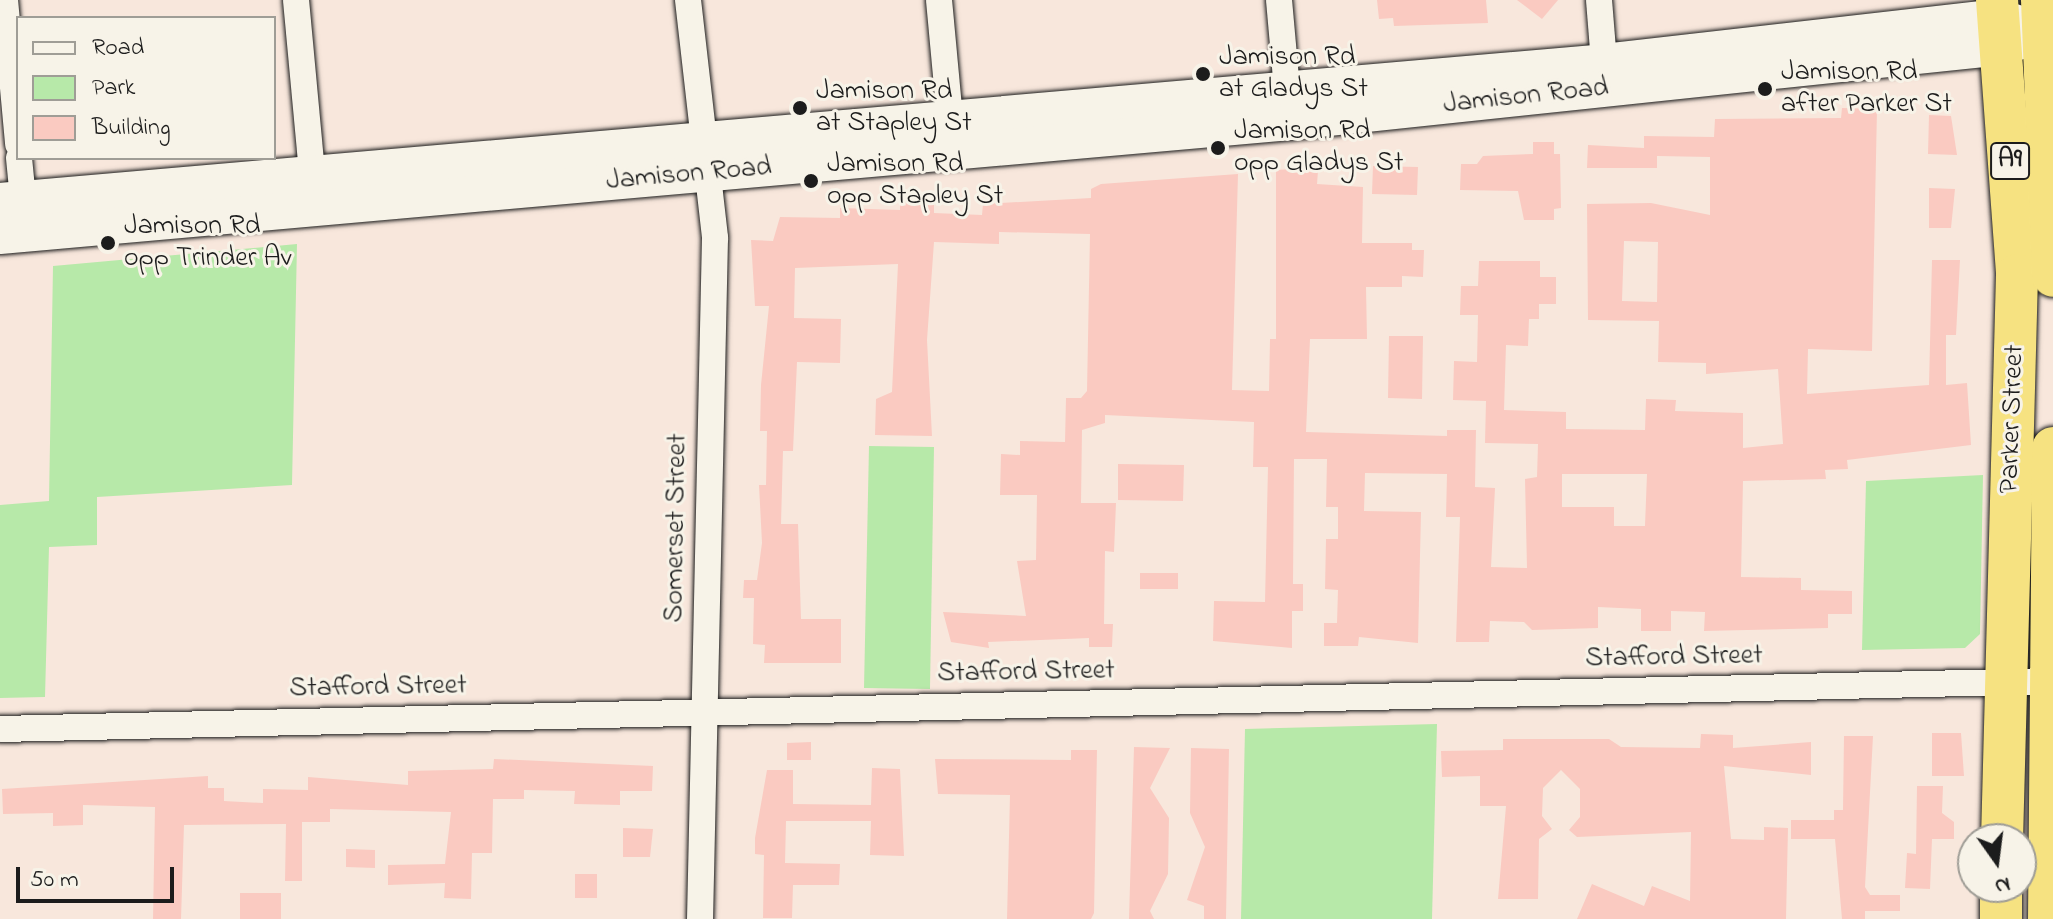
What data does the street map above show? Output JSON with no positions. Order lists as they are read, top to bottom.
{
  "streets": {
    "highway": ["A9", "Parker Street"],
    "main road": ["Jamison Road"],
    "street": ["Somerset Street", "Stafford Street"]
  },
  "crossings": [
    ["Jamison Road", "A9"],
    ["Jamison Road", "Parker Street"],
    ["Jamison Road", "Somerset Street"],
    ["Parker Street", "Stafford Street"],
    ["Somerset Street", "Stafford Street"]
  ],
  "places": [
    "Jamison Rd at Gladys St",
    "Jamison Rd after Parker St",
    "Jamison Rd at Stapley St",
    "Jamison Rd opp Gladys St",
    "Jamison Rd opp Stapley St",
    "Jamison Rd opp Trinder Av"
  ],
  "legend": ["Road", "Park", "Building"],
  "scale_bar": "50 m",
  "north": "bottom"
}
